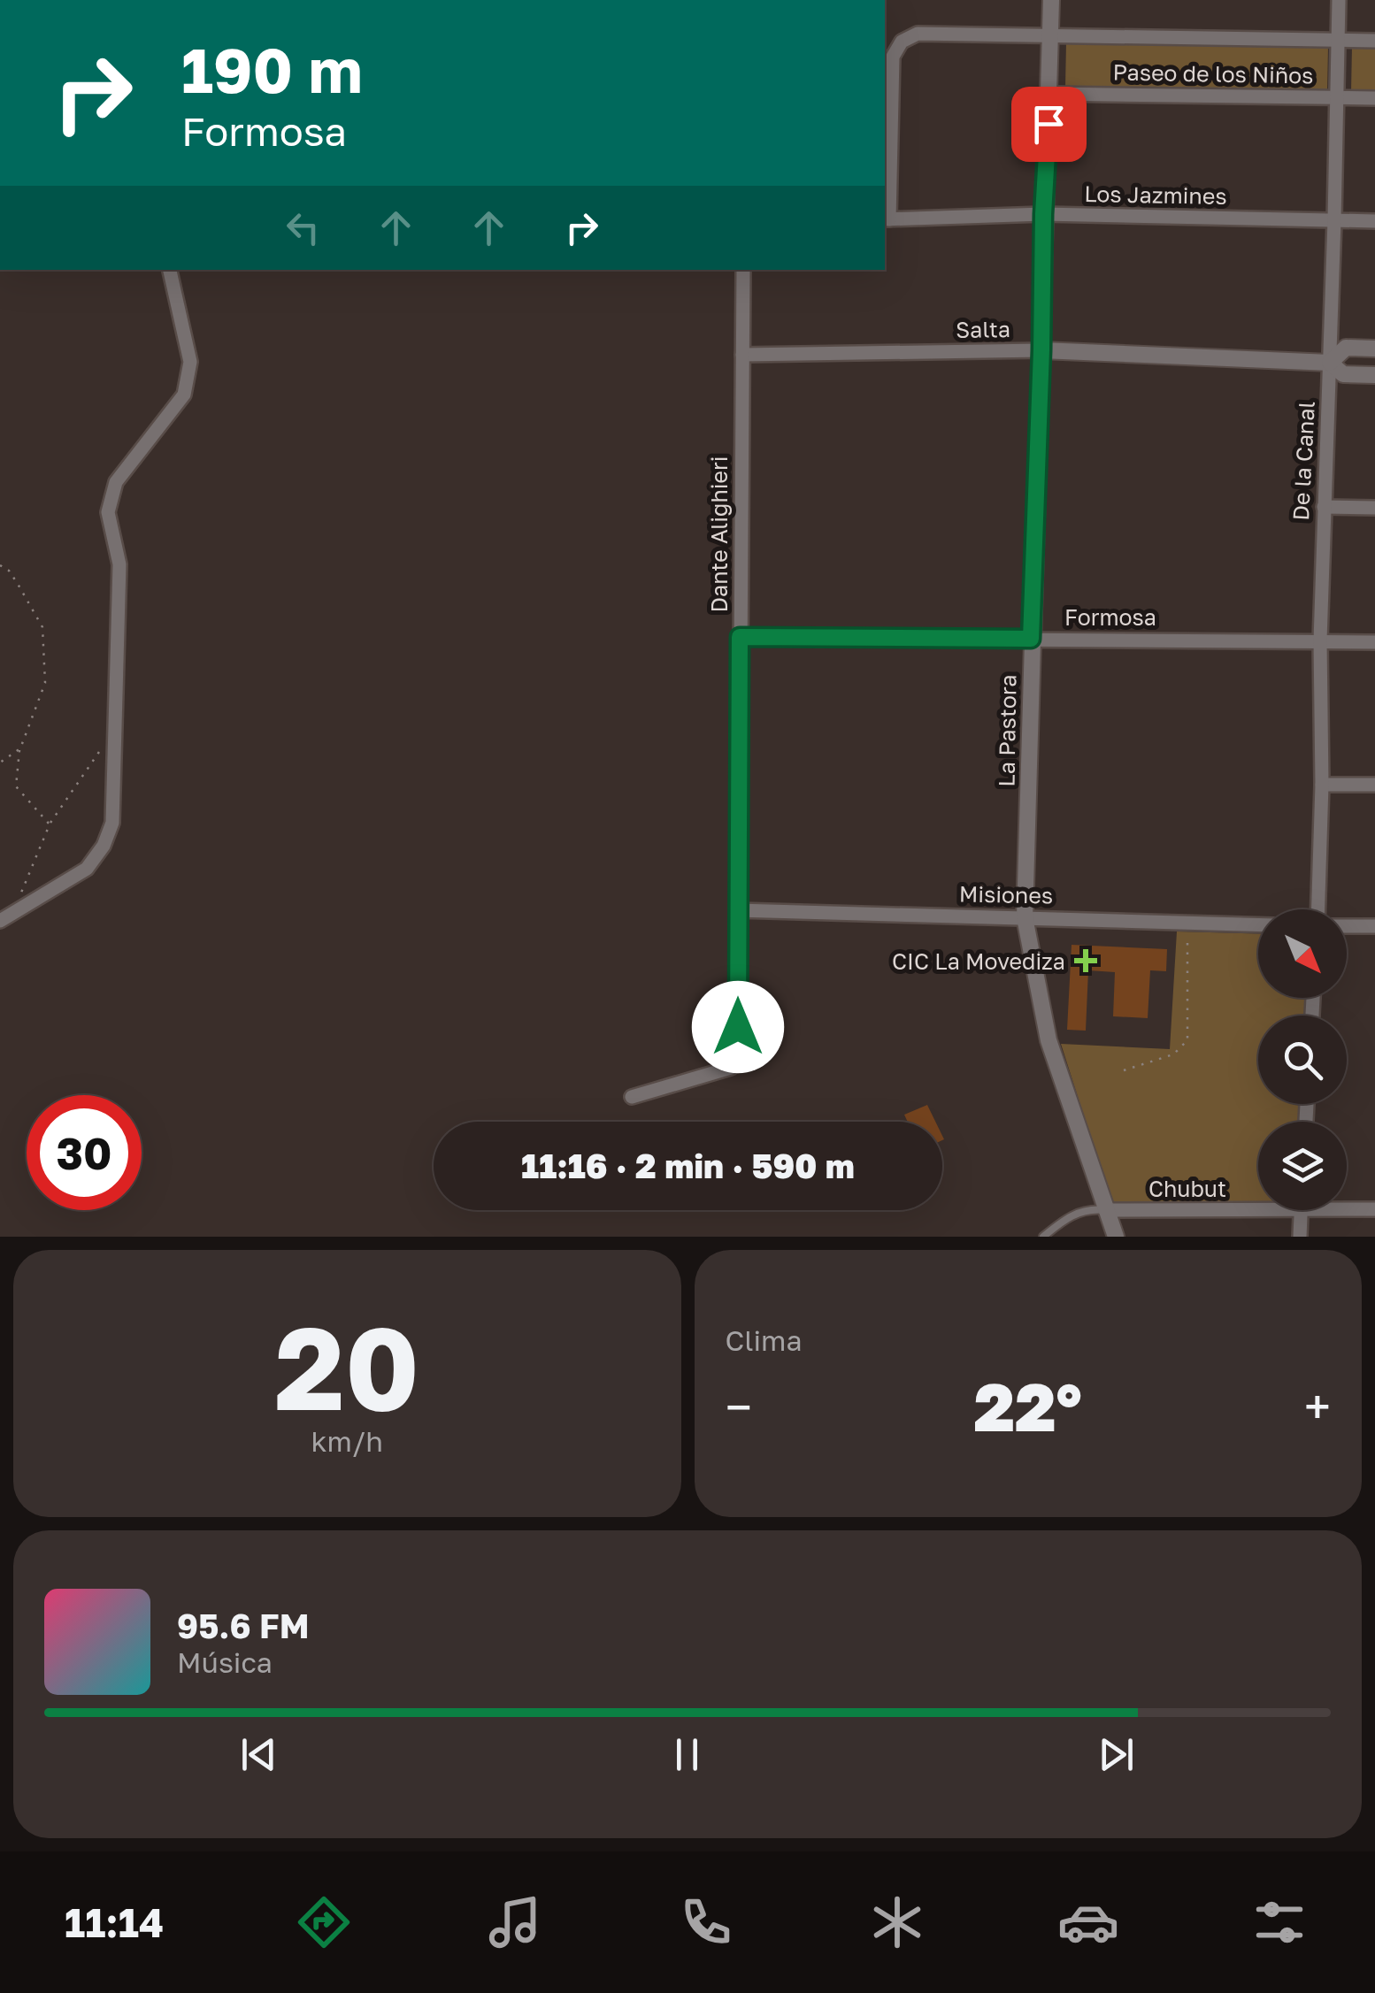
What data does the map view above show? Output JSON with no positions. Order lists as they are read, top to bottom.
{
  "streets": {
    "street": [
      "Paseo de los Niños",
      "Los Jazmines",
      "Salta",
      "De la Canal",
      "Dante Alighieri",
      "Formosa",
      "La Pastora",
      "Misiones",
      "Chubut"
    ]
  },
  "crossings": [
    ["Paseo de los Niños", "Los Jazmines"],
    ["Paseo de los Niños", "De la Canal"],
    ["Paseo de los Niños", "La Pastora"],
    ["Los Jazmines", "De la Canal"],
    ["Los Jazmines", "La Pastora"],
    ["Salta", "De la Canal"],
    ["Salta", "Dante Alighieri"],
    ["Salta", "La Pastora"],
    ["De la Canal", "Formosa"],
    ["Dante Alighieri", "Formosa"],
    ["Dante Alighieri", "Misiones"],
    ["Formosa", "La Pastora"],
    ["La Pastora", "Misiones"],
    ["La Pastora", "Chubut"]
  ],
  "places": {
    "health": ["CIC La Movediza"]
  },
  "north": "bottom right",
  "page": {
    "turn": ["190 m", "Formosa"],
    "limit": "30",
    "trip": "11:16 · 2 min · 590 m",
    "tile": [
      ["20", "km/h"],
      "Clima"
    ],
    "heat": ["−", "22°", "+"],
    "song": ["95.6 FM", "Música"],
    "tabs": "11:14"
  }
}
